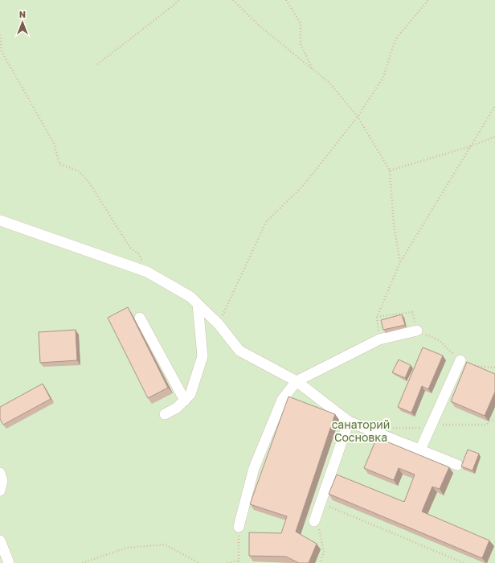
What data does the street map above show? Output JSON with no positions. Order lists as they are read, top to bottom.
{
  "parks": ["санаторий Сосновка"],
  "north": "top"
}
